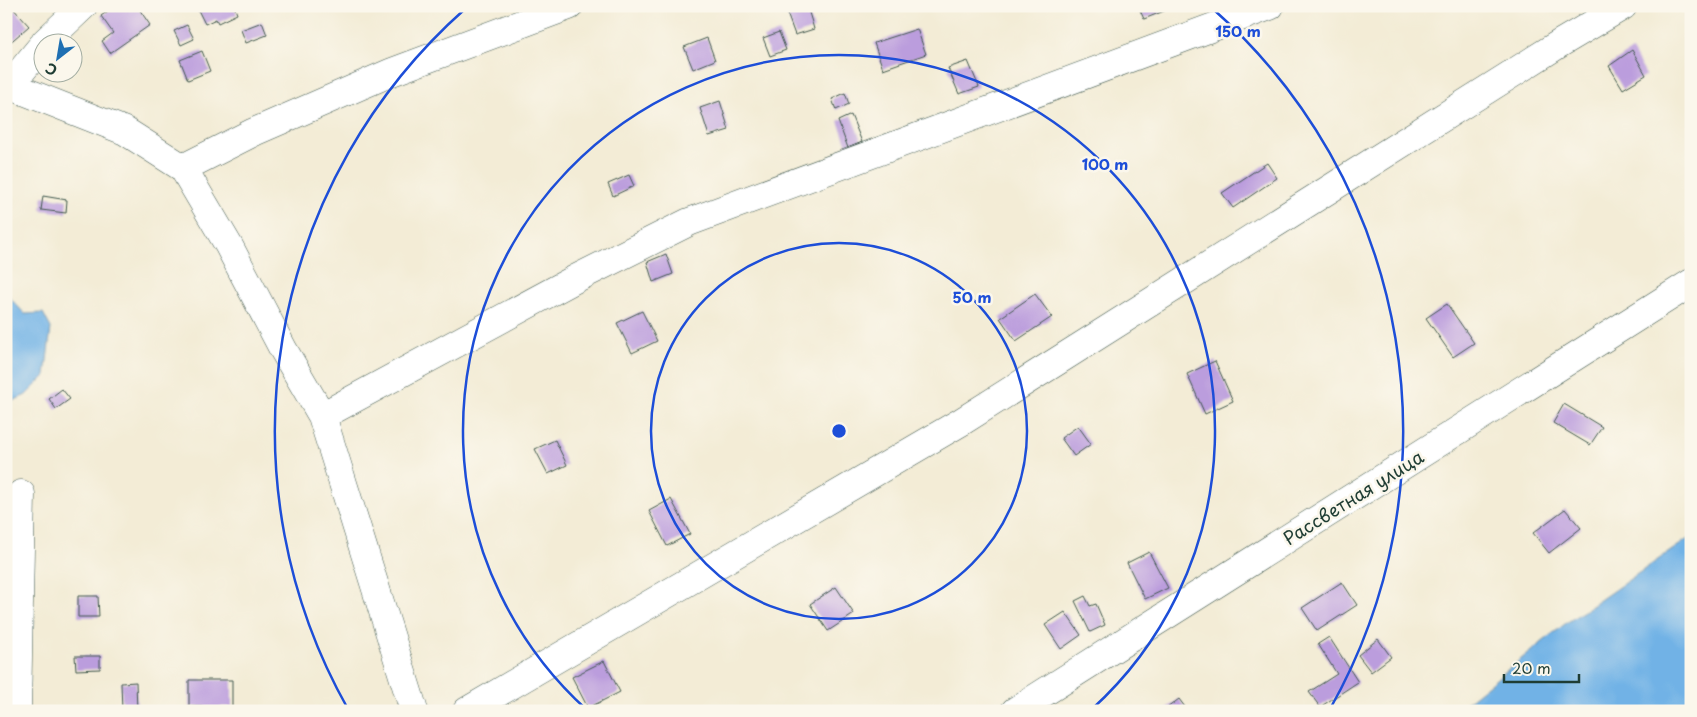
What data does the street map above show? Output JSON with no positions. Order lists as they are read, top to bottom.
{
  "streets": {
    "street": ["Рассветная улица"]
  },
  "scale_bar": "20 m",
  "north": "bottom left",
  "rings": ["150 m", "100 m", "50 m"]
}
